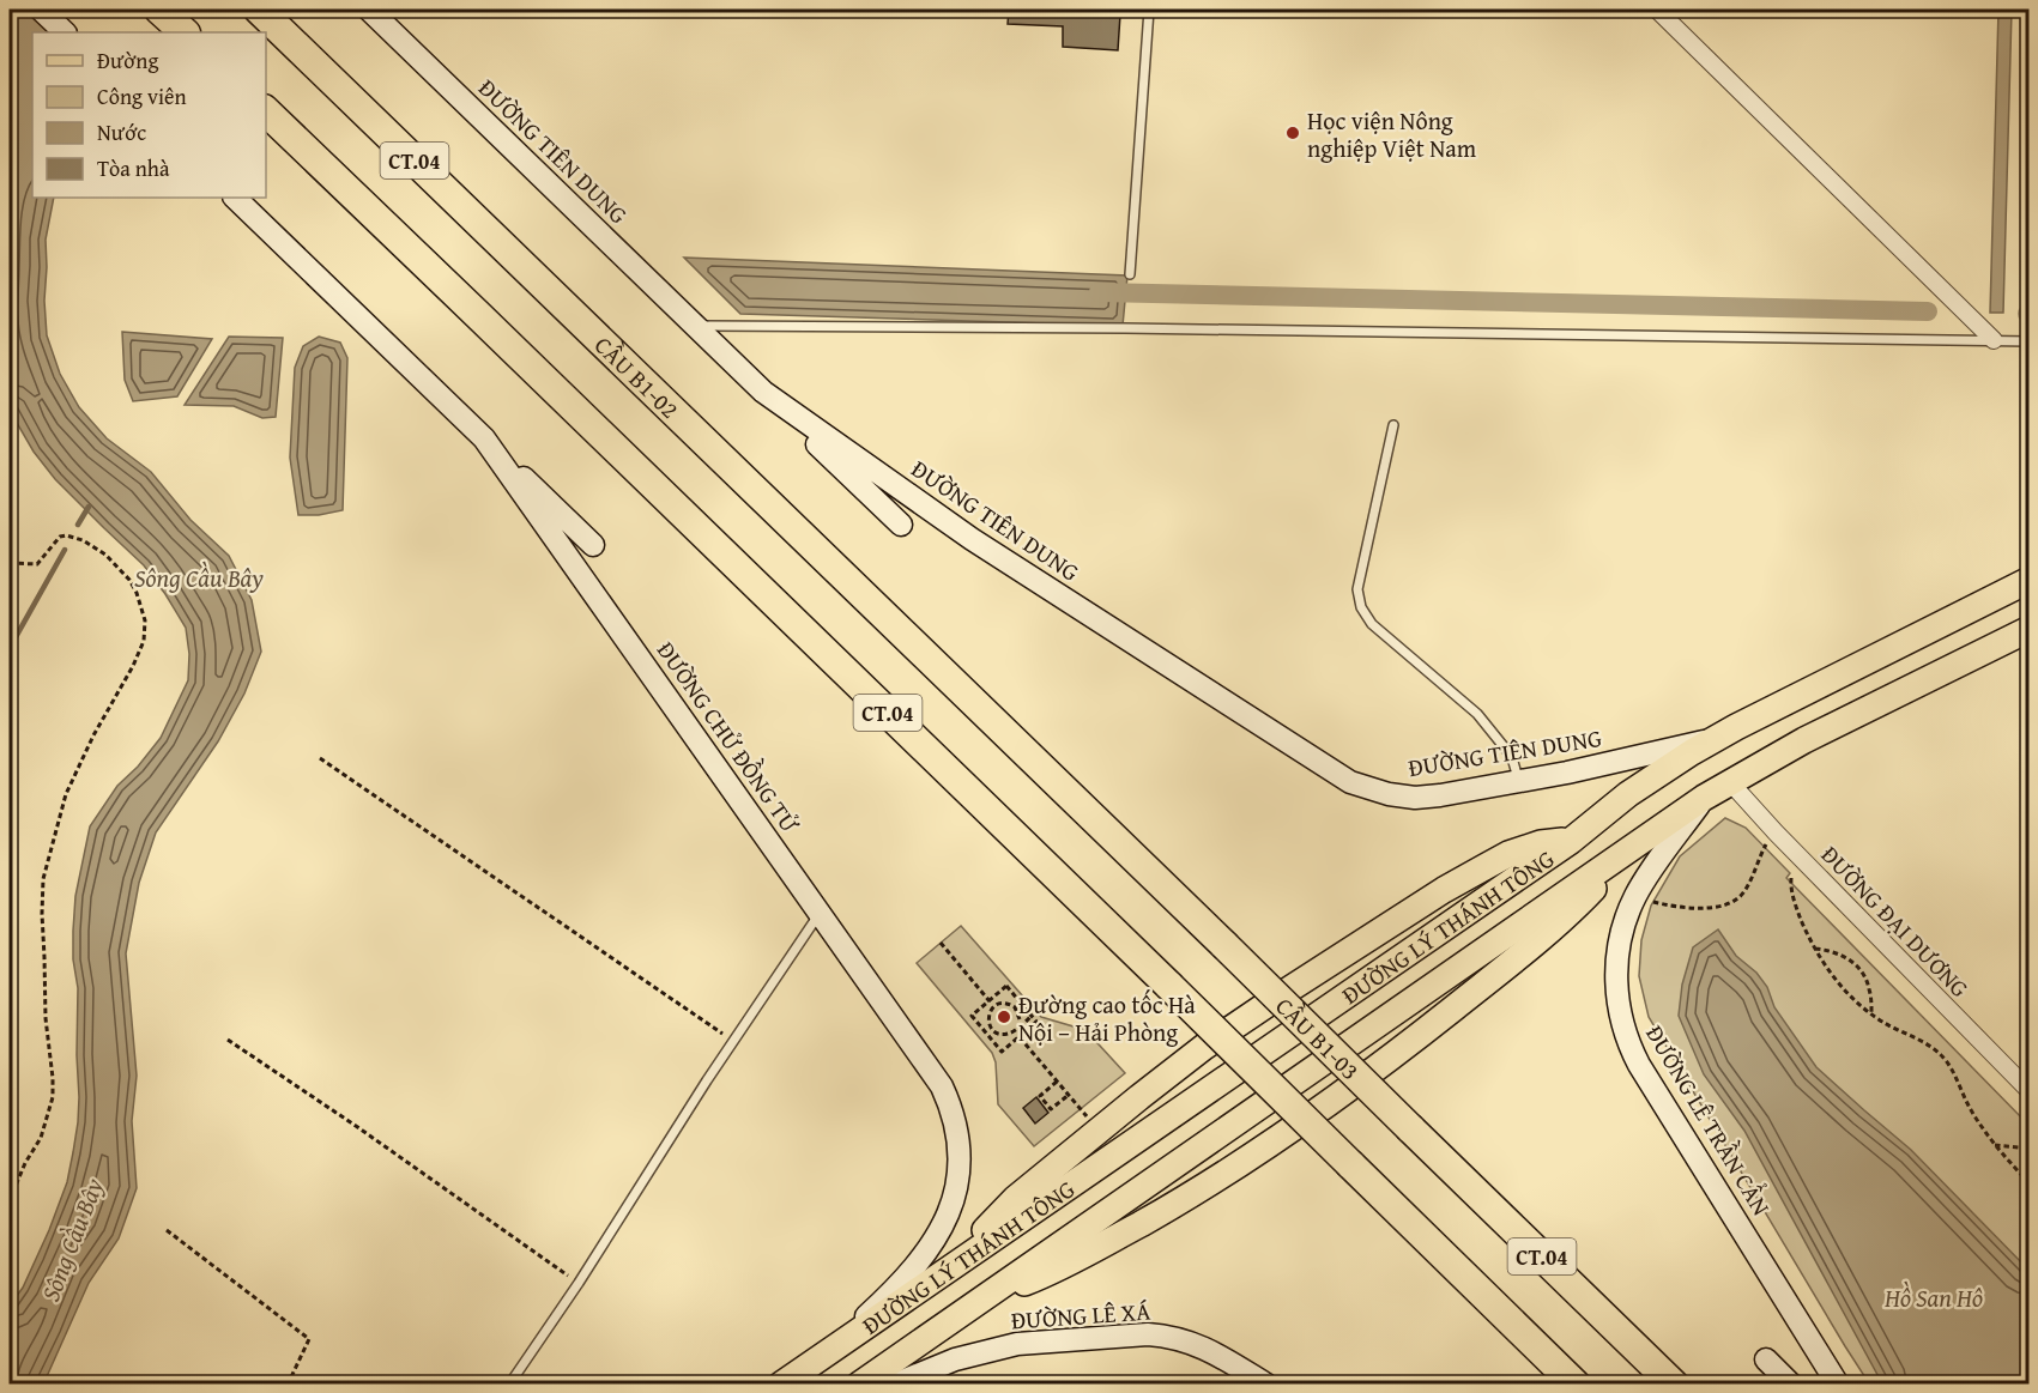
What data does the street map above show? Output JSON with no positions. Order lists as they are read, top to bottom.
{
  "streets": {
    "highway": ["CT.04", "CẦU B1-02", "CẦU B1-03"],
    "main road": [
      "ĐƯỜNG TIÊN DUNG",
      "ĐƯỜNG CHỬ ĐỒNG TỬ",
      "ĐƯỜNG LÝ THÁNH TÔNG",
      "ĐƯỜNG LÊ TRẦN CẨN",
      "ĐƯỜNG LÊ XÁ"
    ],
    "street": ["ĐƯỜNG ĐẠI DƯƠNG"]
  },
  "crossings": [
    ["ĐƯỜNG TIÊN DUNG", "ĐƯỜNG LÝ THÁNH TÔNG"],
    ["CẦU B1-02", "CẦU B1-03"],
    ["ĐƯỜNG CHỬ ĐỒNG TỬ", "ĐƯỜNG LÝ THÁNH TÔNG"],
    ["ĐƯỜNG ĐẠI DƯƠNG", "ĐƯỜNG LÝ THÁNH TÔNG"],
    ["ĐƯỜNG LÝ THÁNH TÔNG", "ĐƯỜNG LÊ TRẦN CẨN"]
  ],
  "water": ["Sông Cầu Bây", "Hồ San Hô"],
  "places": ["Học viện Nông nghiệp Việt Nam", "Đường cao tốc Hà Nội – Hải Phòng"],
  "legend": [
    "Đường",
    "Công viên",
    "Nước",
    "Tòa nhà"
  ]
}
